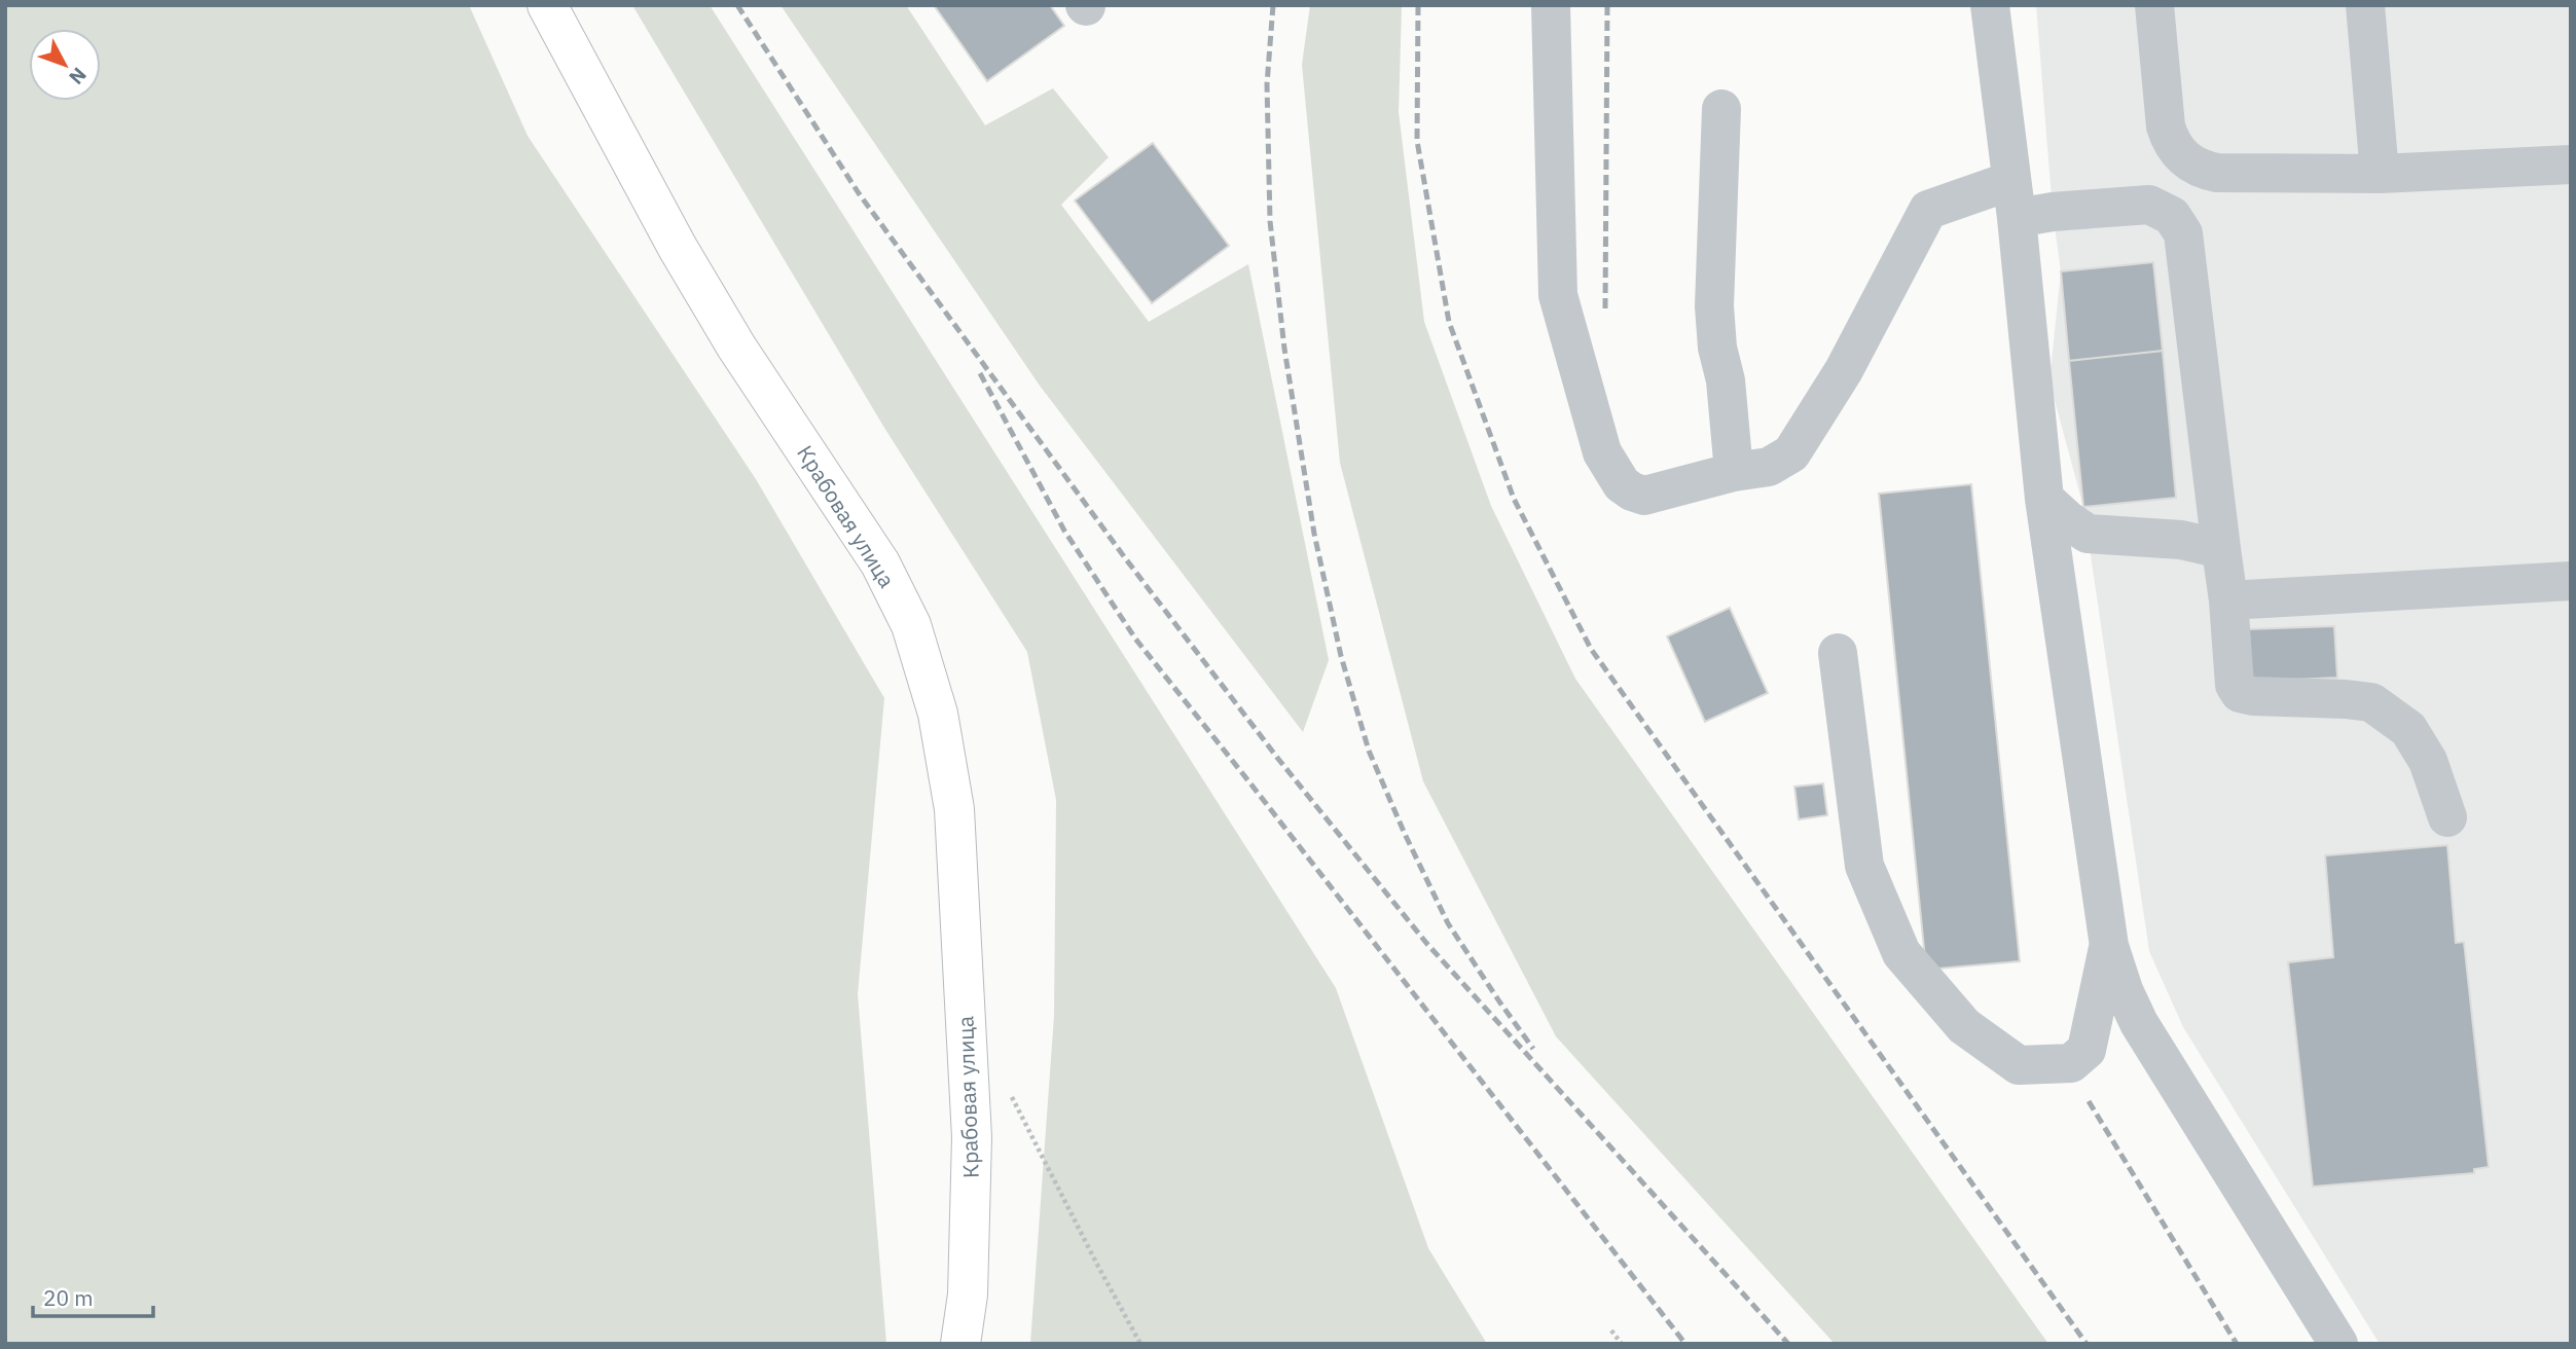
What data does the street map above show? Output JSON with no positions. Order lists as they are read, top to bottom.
{
  "streets": {
    "main road": ["Крабовая улица"]
  },
  "scale_bar": "20 m",
  "north": "bottom right"
}
